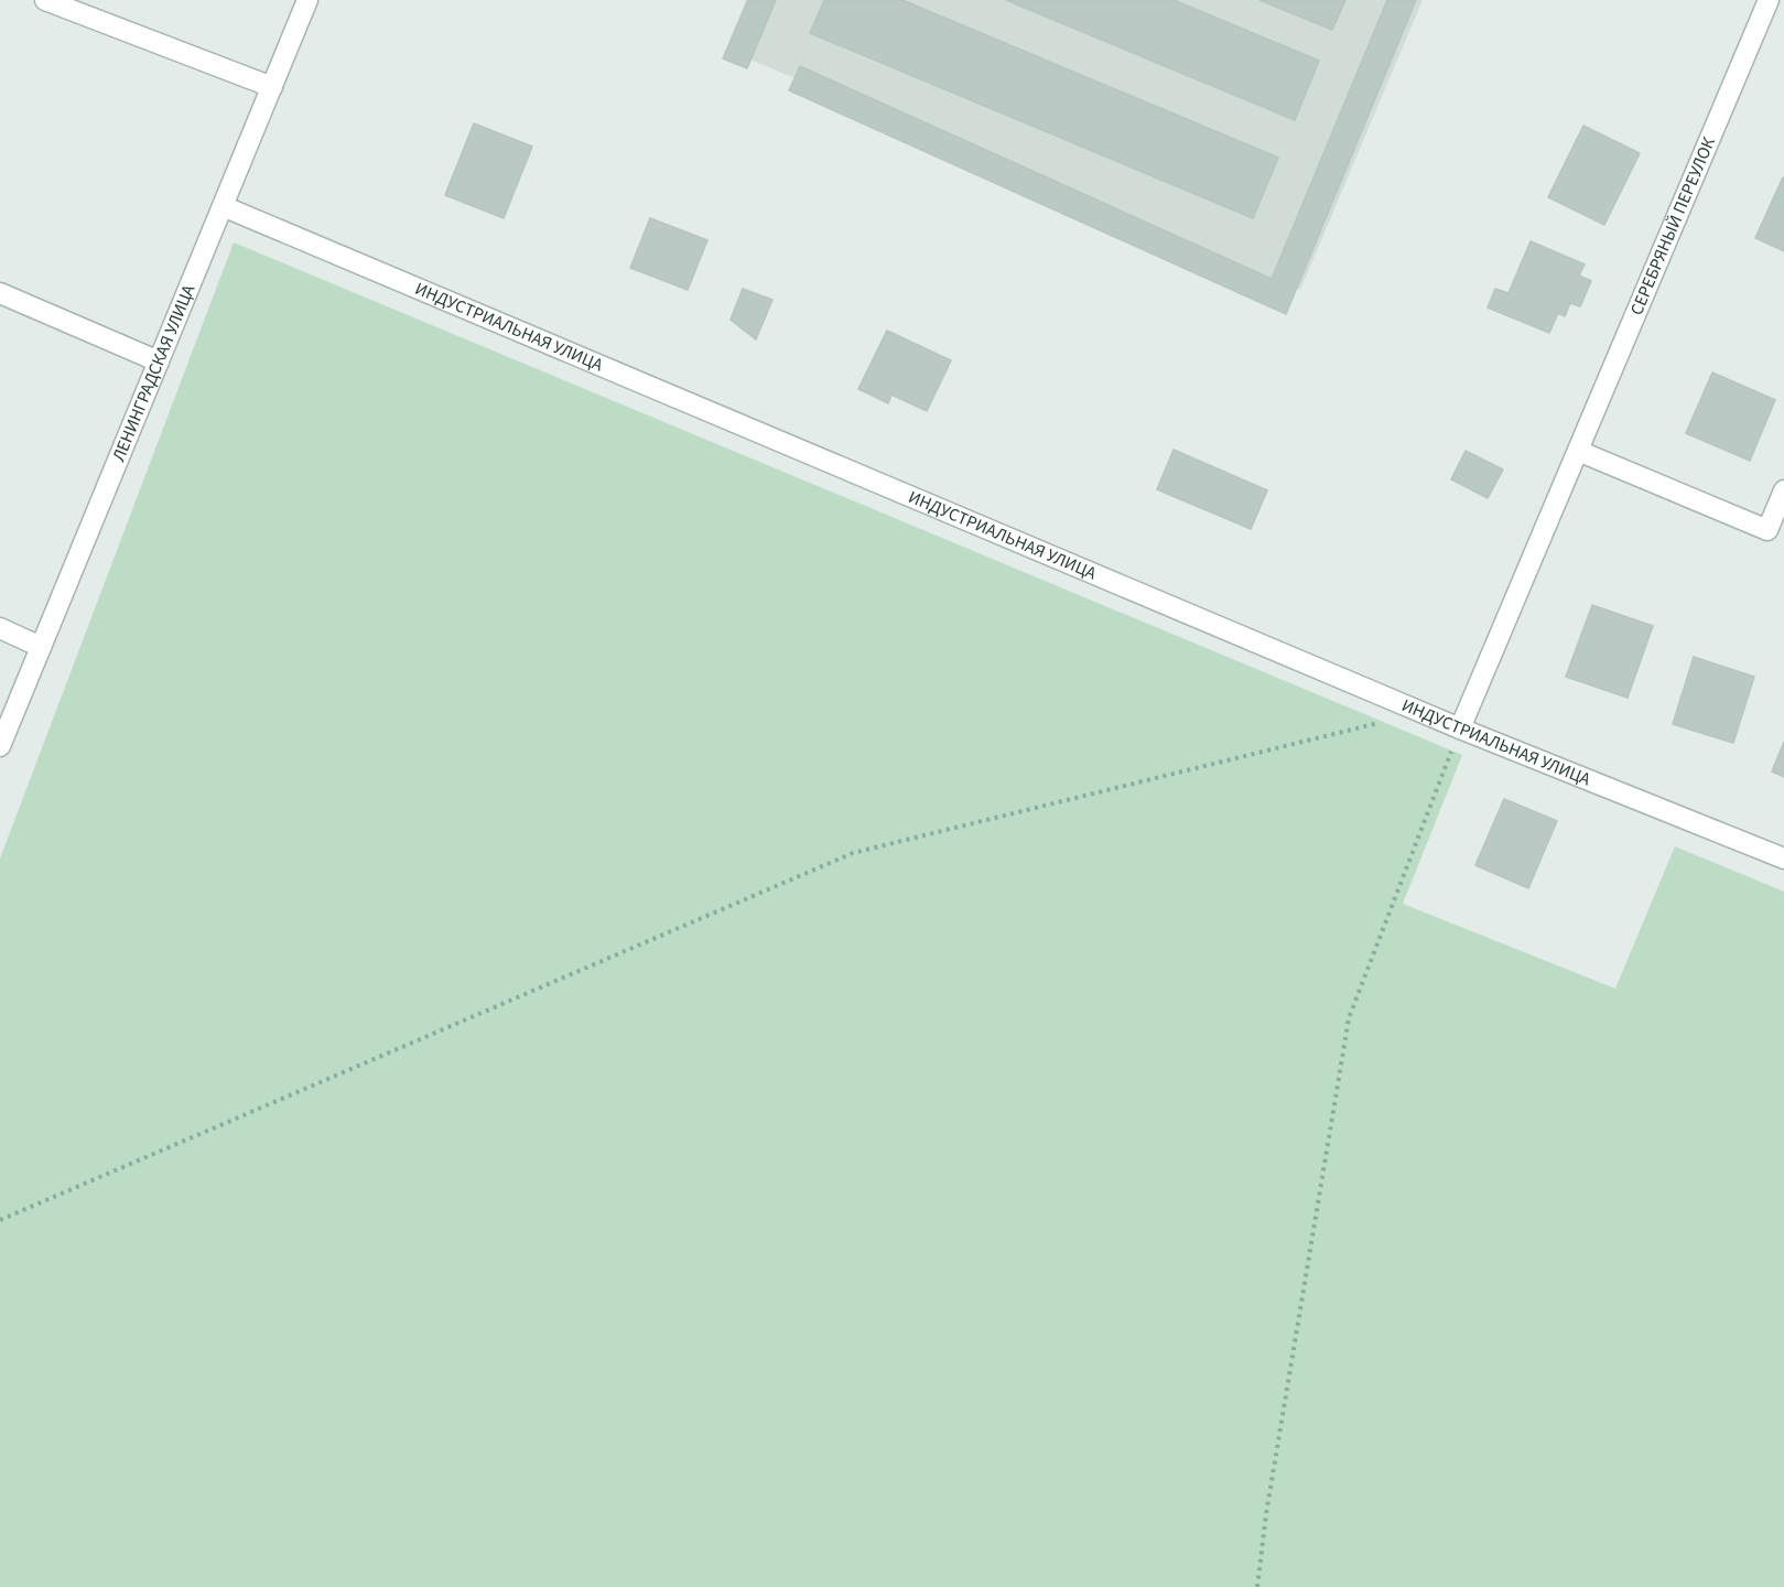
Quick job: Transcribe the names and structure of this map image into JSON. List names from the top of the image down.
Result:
{
  "streets": {
    "street": ["СЕРЕБРЯНЫЙ ПЕРЕУЛОК", "ИНДУСТРИАЛЬНАЯ УЛИЦА", "ЛЕНИНГРАДСКАЯ УЛИЦА"]
  },
  "crossings": [
    ["СЕРЕБРЯНЫЙ ПЕРЕУЛОК", "ИНДУСТРИАЛЬНАЯ УЛИЦА"],
    ["ИНДУСТРИАЛЬНАЯ УЛИЦА", "ЛЕНИНГРАДСКАЯ УЛИЦА"]
  ]
}
